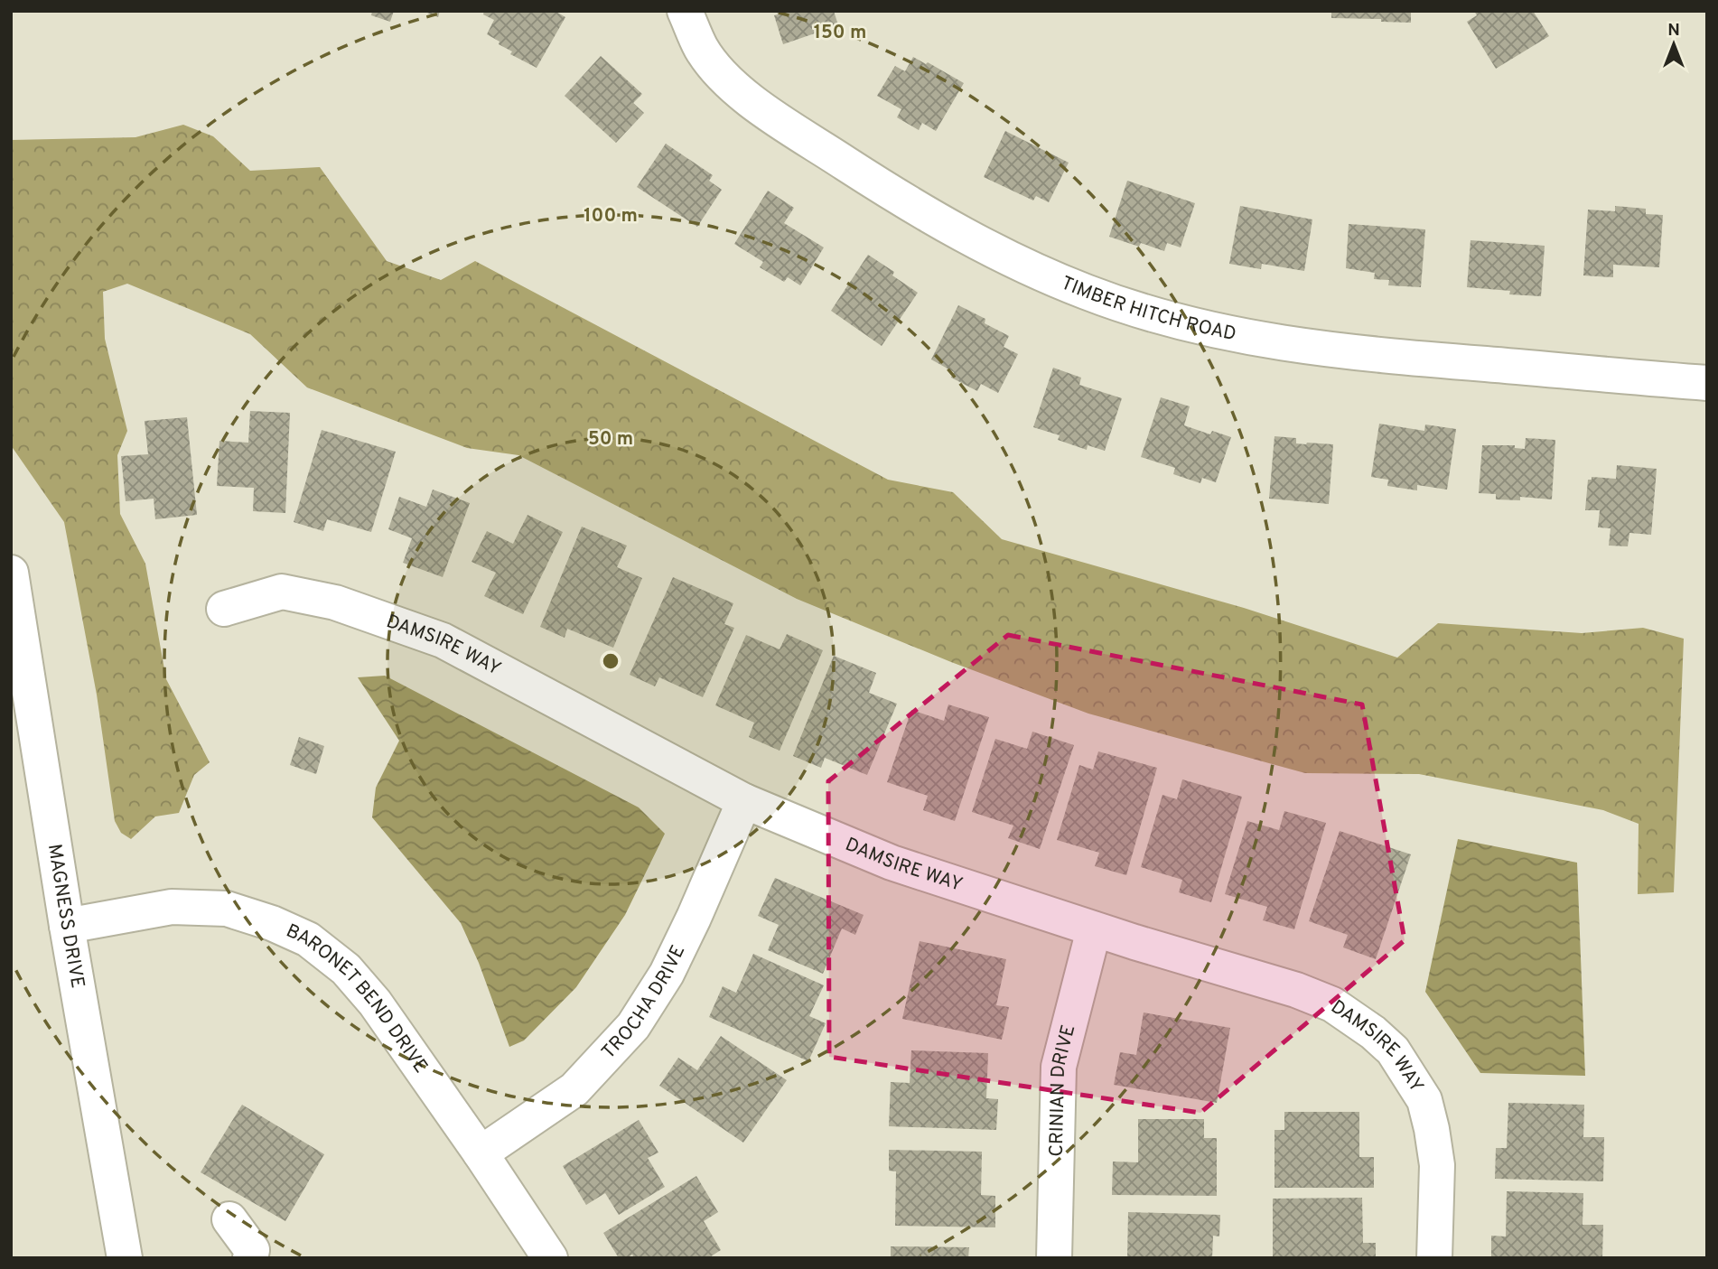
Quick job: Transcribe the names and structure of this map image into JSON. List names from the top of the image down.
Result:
{
  "streets": {
    "street": [
      "TIMBER HITCH ROAD",
      "DAMSIRE WAY",
      "MAGNESS DRIVE",
      "TROCHA DRIVE",
      "BARONET BEND DRIVE",
      "CRINIAN DRIVE"
    ]
  },
  "crossings": [
    ["DAMSIRE WAY", "TROCHA DRIVE"],
    ["DAMSIRE WAY", "CRINIAN DRIVE"],
    ["MAGNESS DRIVE", "BARONET BEND DRIVE"],
    ["TROCHA DRIVE", "BARONET BEND DRIVE"]
  ],
  "north": "top",
  "rings": ["150 m", "100 m", "50 m"]
}
